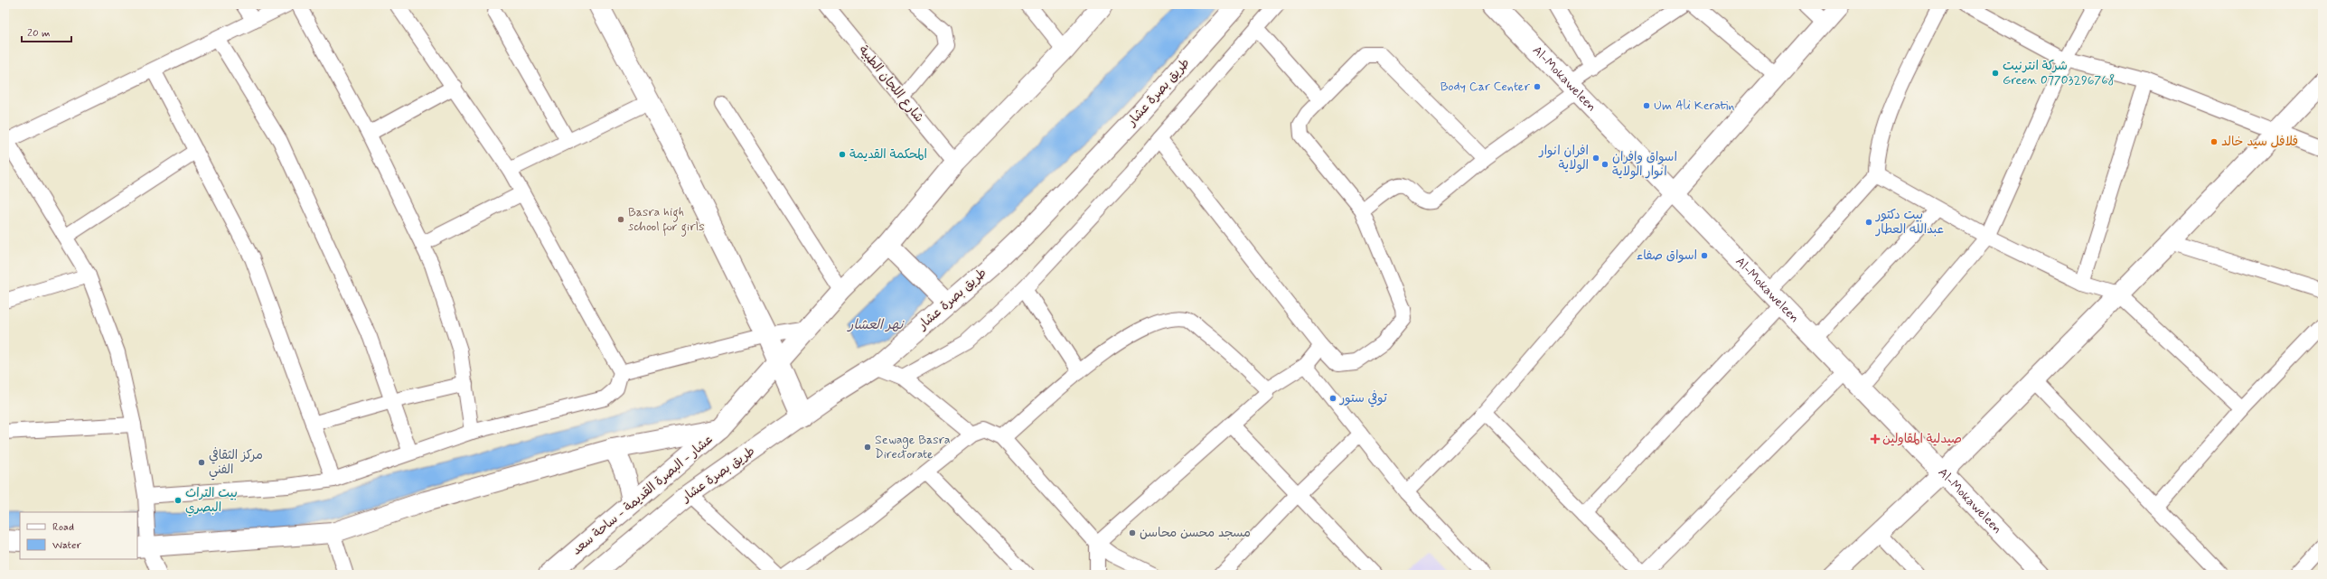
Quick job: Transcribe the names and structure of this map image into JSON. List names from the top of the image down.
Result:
{
  "streets": {
    "street": [
      "Al-Mokaweleen",
      "شارع اللجان الطبية",
      "طريق بصرة عشار",
      "عشار - البصرة القديمة - ساحة سعد"
    ]
  },
  "crossings": [
    ["شارع اللجان الطبية", "عشار - البصرة القديمة - ساحة سعد"]
  ],
  "water": ["نهر العشار"],
  "places": {
    "other": [
      "شركة انترنيت Green 07703296768",
      "Body Car Center",
      "Um Ali Keratin",
      "فلافل سيد خالد",
      "المحكمة القديمة",
      "افران انوار الولاية",
      "اسواق وافران انوار الولاية",
      "Basra high school for girls",
      "بيت دكتور عبدالله العطار",
      "اسواق صفاء",
      "توفي ستور",
      "Sewage Basra Directorate",
      "مركز الثقافي الفني",
      "بيت التراث البصري",
      "مسجد محسن محاسن"
    ],
    "health": ["صيدلية المقاولين"]
  },
  "legend": ["Road", "Water"],
  "scale_bar": "20 m"
}
